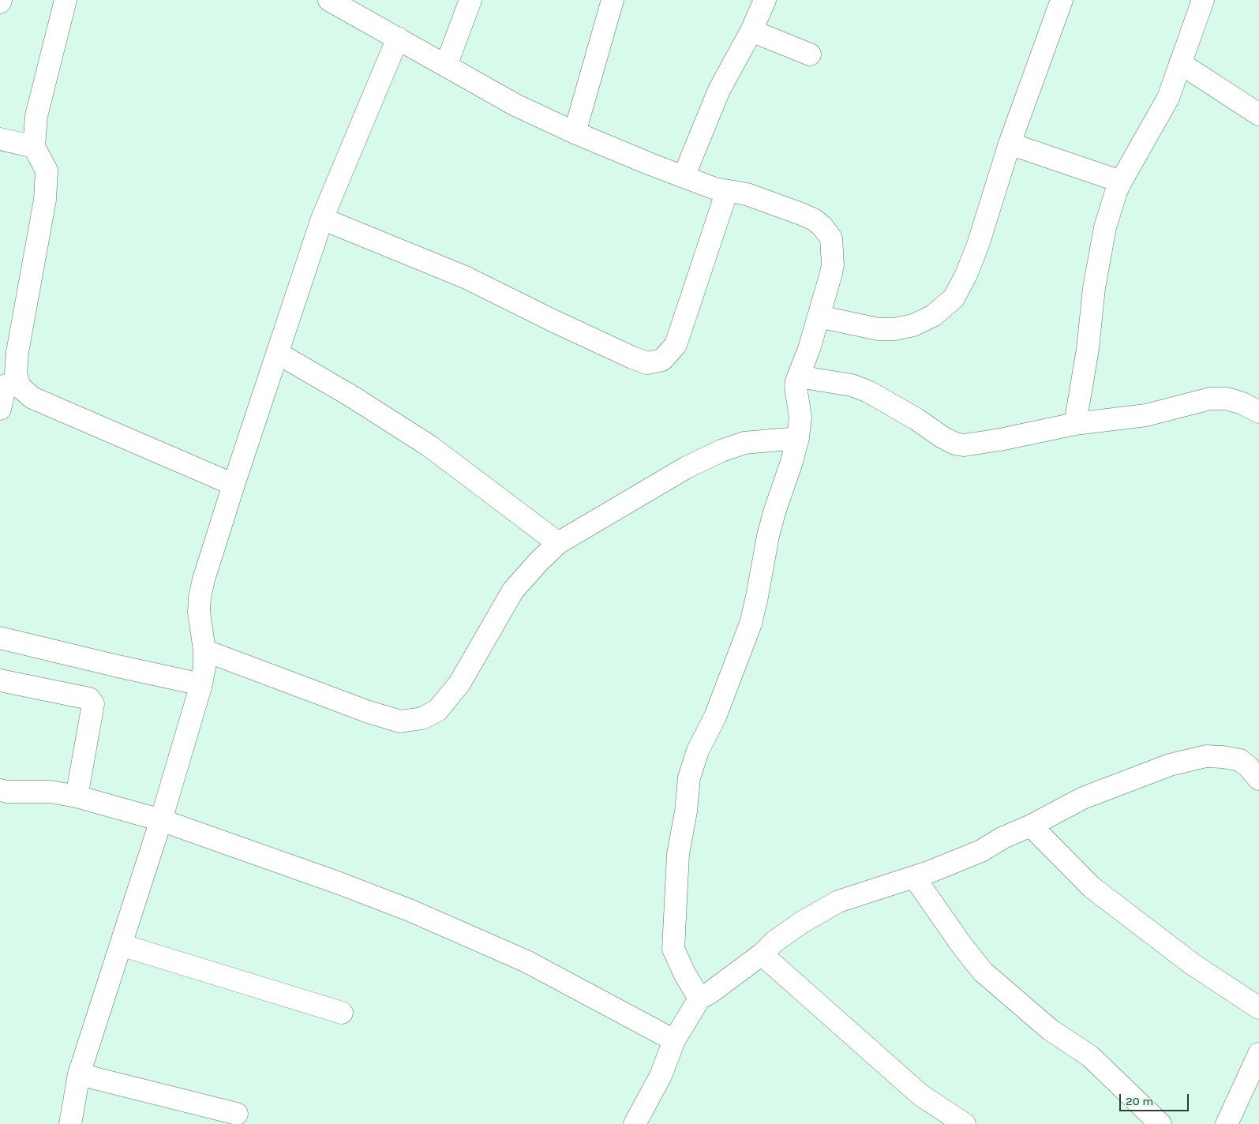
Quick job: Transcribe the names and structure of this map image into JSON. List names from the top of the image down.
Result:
{
  "scale_bar": "20 m"
}
